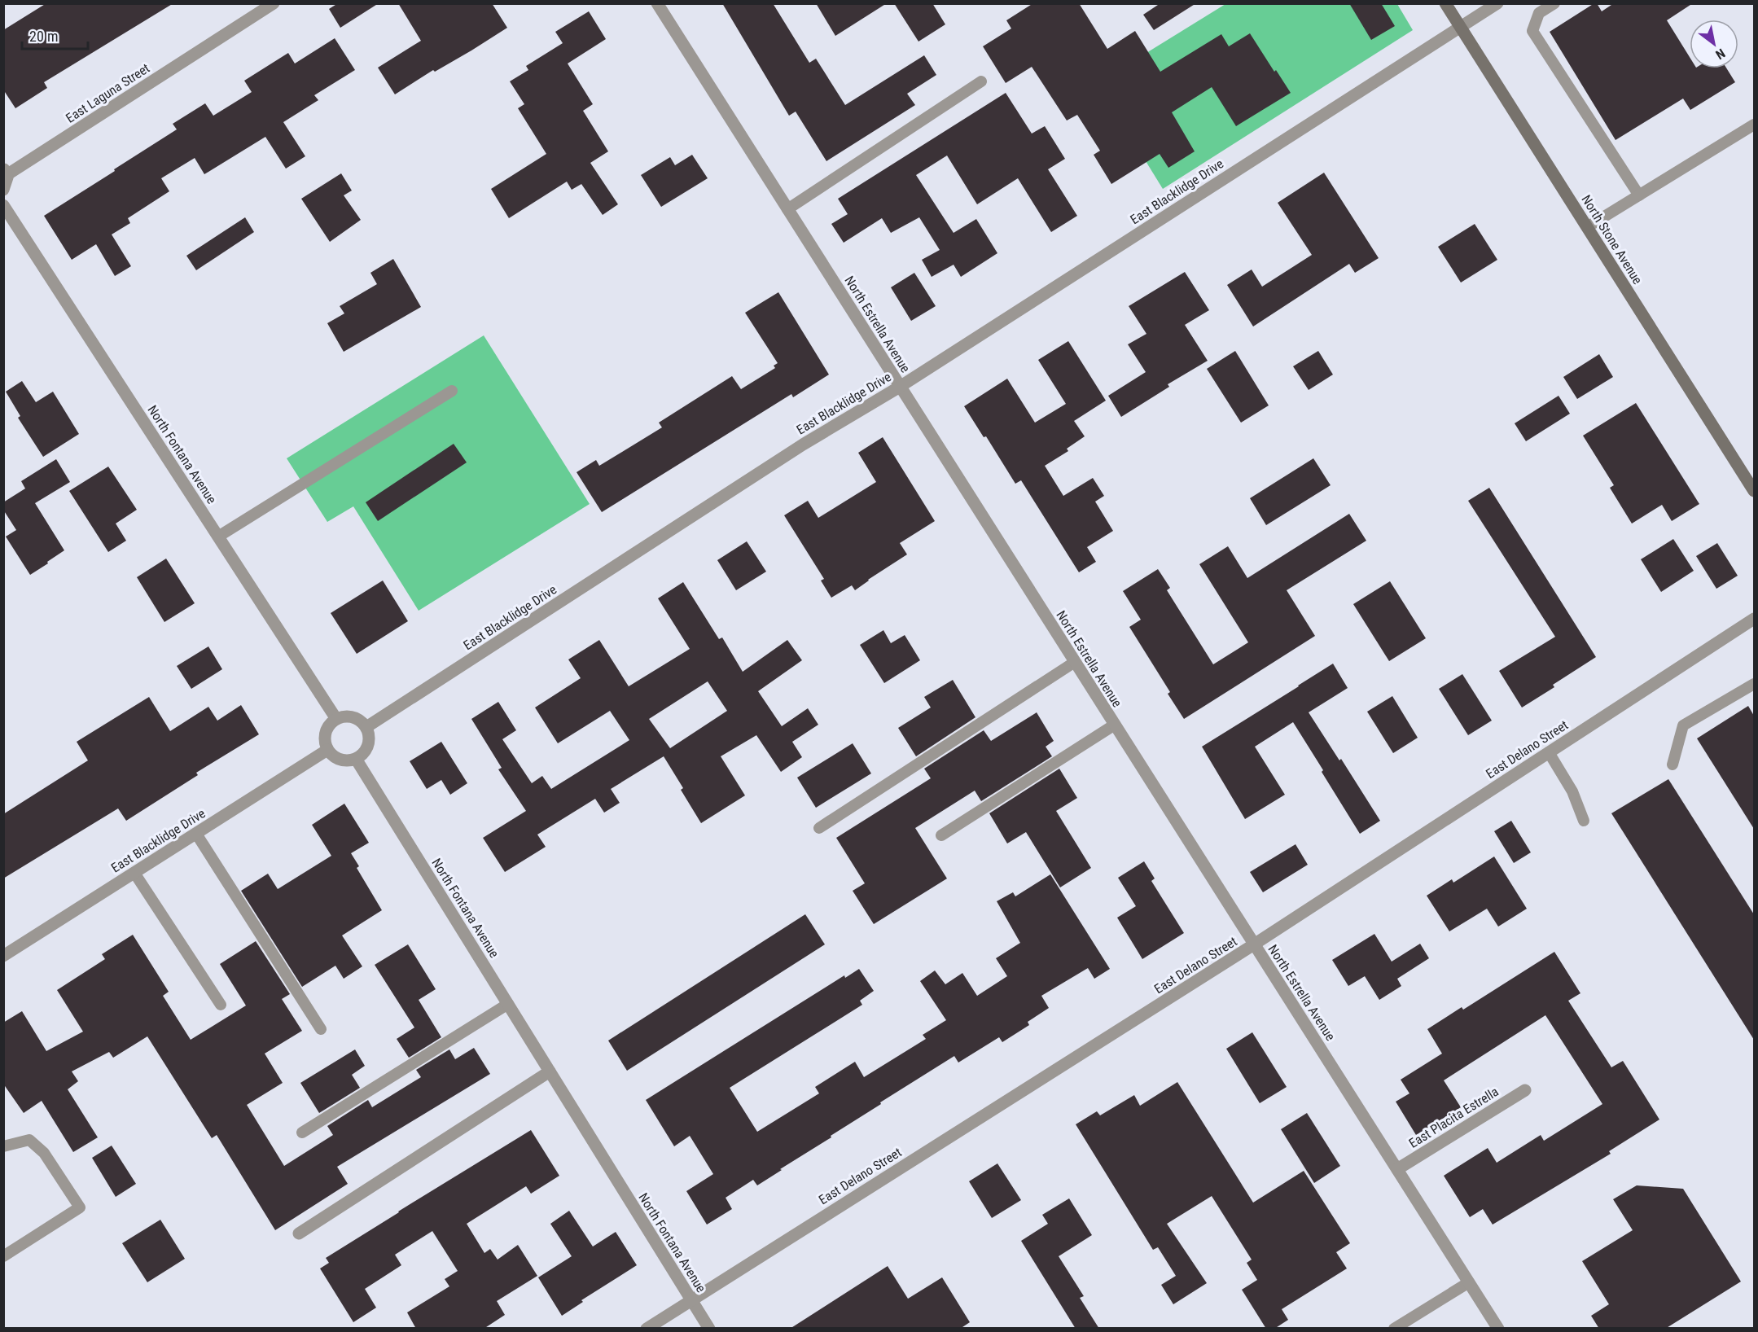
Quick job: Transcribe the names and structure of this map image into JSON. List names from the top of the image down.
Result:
{
  "streets": {
    "main road": ["North Stone Avenue"],
    "street": [
      "East Laguna Street",
      "East Blacklidge Drive",
      "North Estrella Avenue",
      "North Fontana Avenue",
      "East Delano Street",
      "East Placita Estrella"
    ]
  },
  "crossings": [
    ["East Blacklidge Drive", "North Stone Avenue"],
    ["East Blacklidge Drive", "North Estrella Avenue"],
    ["East Blacklidge Drive", "North Fontana Avenue"],
    ["North Estrella Avenue", "East Delano Street"],
    ["North Estrella Avenue", "East Placita Estrella"],
    ["North Fontana Avenue", "East Delano Street"]
  ],
  "scale_bar": "20 m",
  "north": "bottom right"
}
